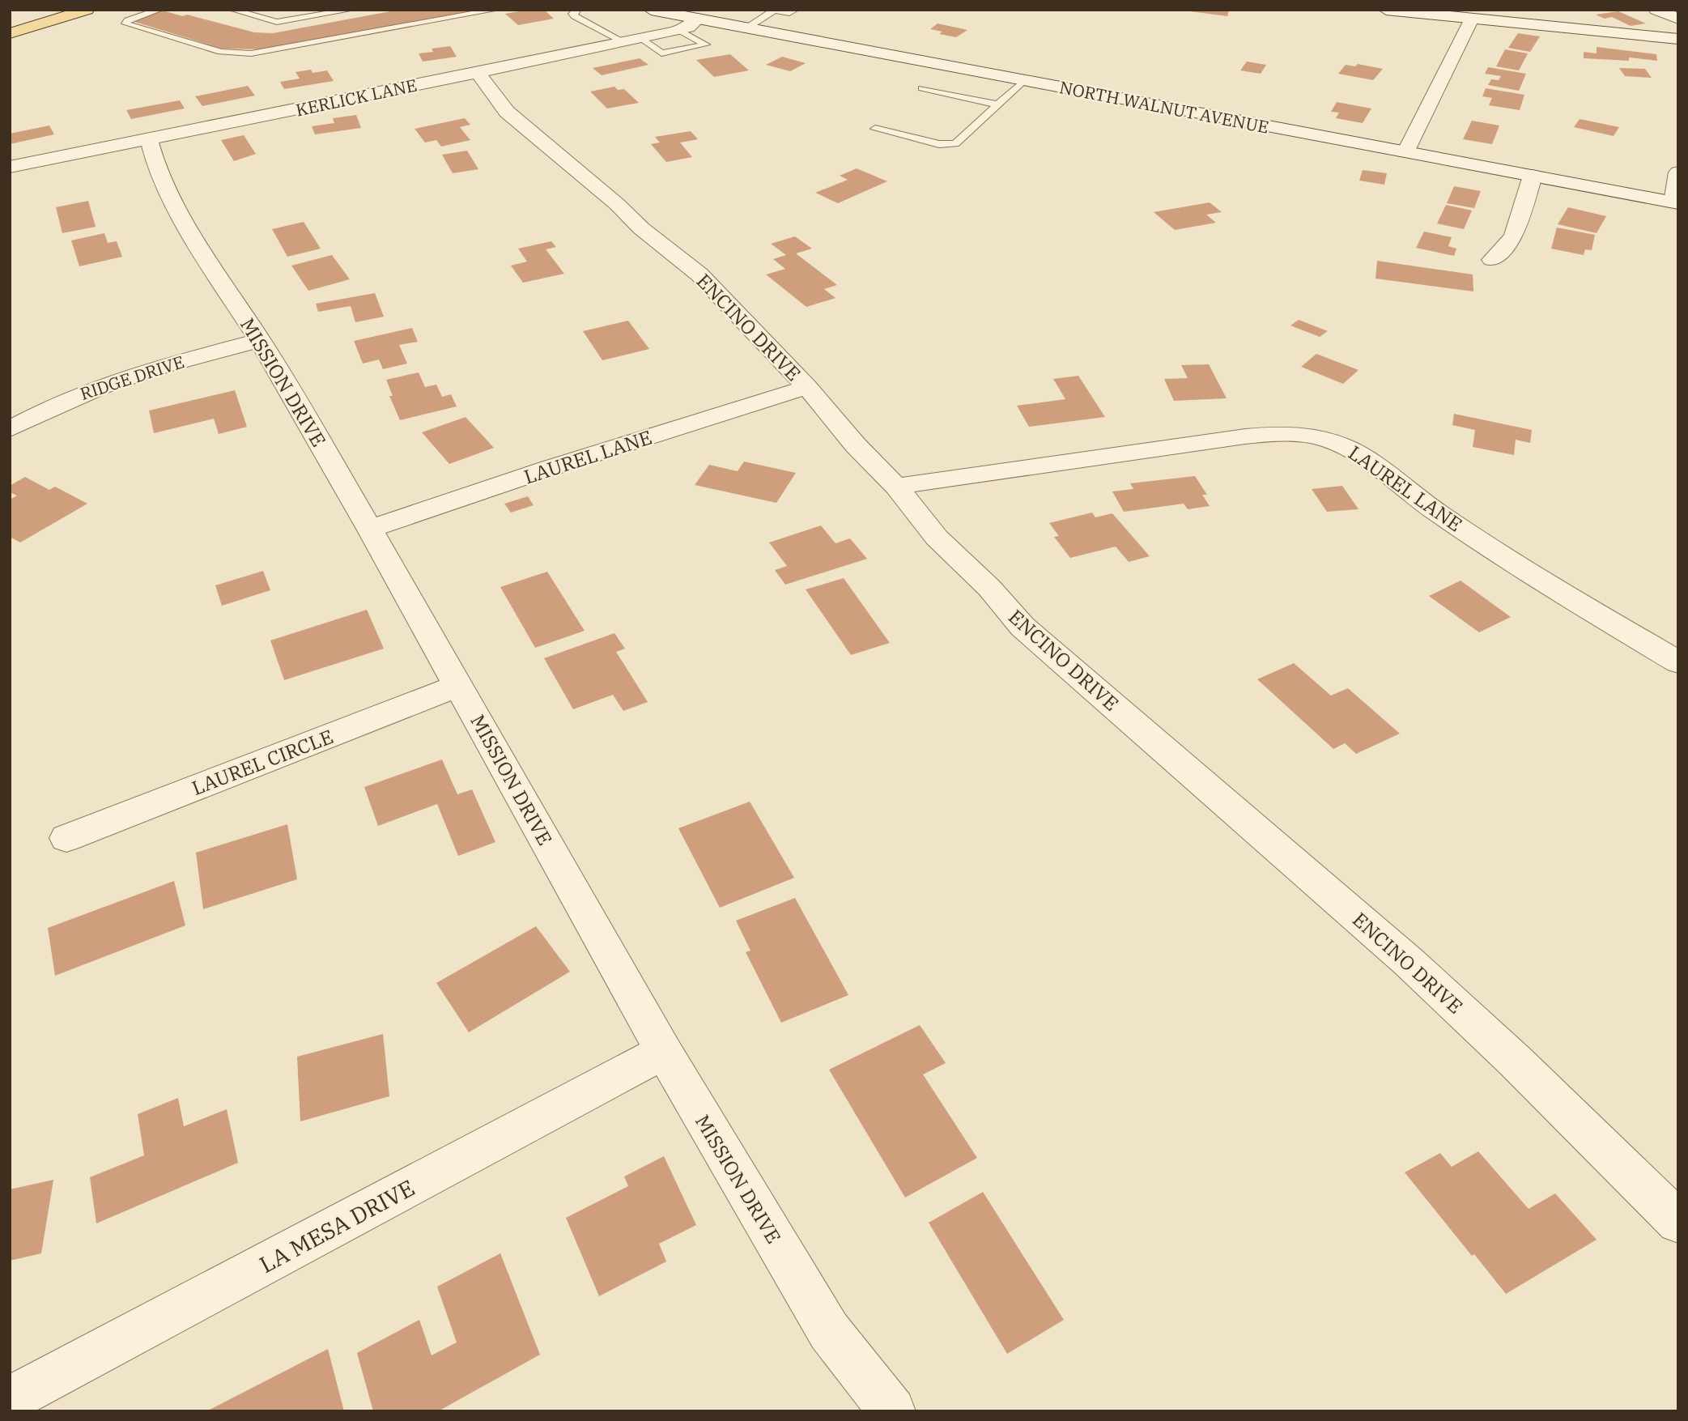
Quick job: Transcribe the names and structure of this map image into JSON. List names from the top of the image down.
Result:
{
  "streets": {
    "street": [
      "KERLICK LANE",
      "NORTH WALNUT AVENUE",
      "ENCINO DRIVE",
      "RIDGE DRIVE",
      "MISSION DRIVE",
      "LAUREL LANE",
      "LAUREL CIRCLE",
      "LA MESA DRIVE"
    ]
  },
  "crossings": [
    ["KERLICK LANE", "NORTH WALNUT AVENUE"],
    ["KERLICK LANE", "ENCINO DRIVE"],
    ["KERLICK LANE", "MISSION DRIVE"],
    ["ENCINO DRIVE", "LAUREL LANE"],
    ["RIDGE DRIVE", "MISSION DRIVE"],
    ["MISSION DRIVE", "LAUREL LANE"],
    ["MISSION DRIVE", "LAUREL CIRCLE"],
    ["MISSION DRIVE", "LA MESA DRIVE"]
  ]
}
